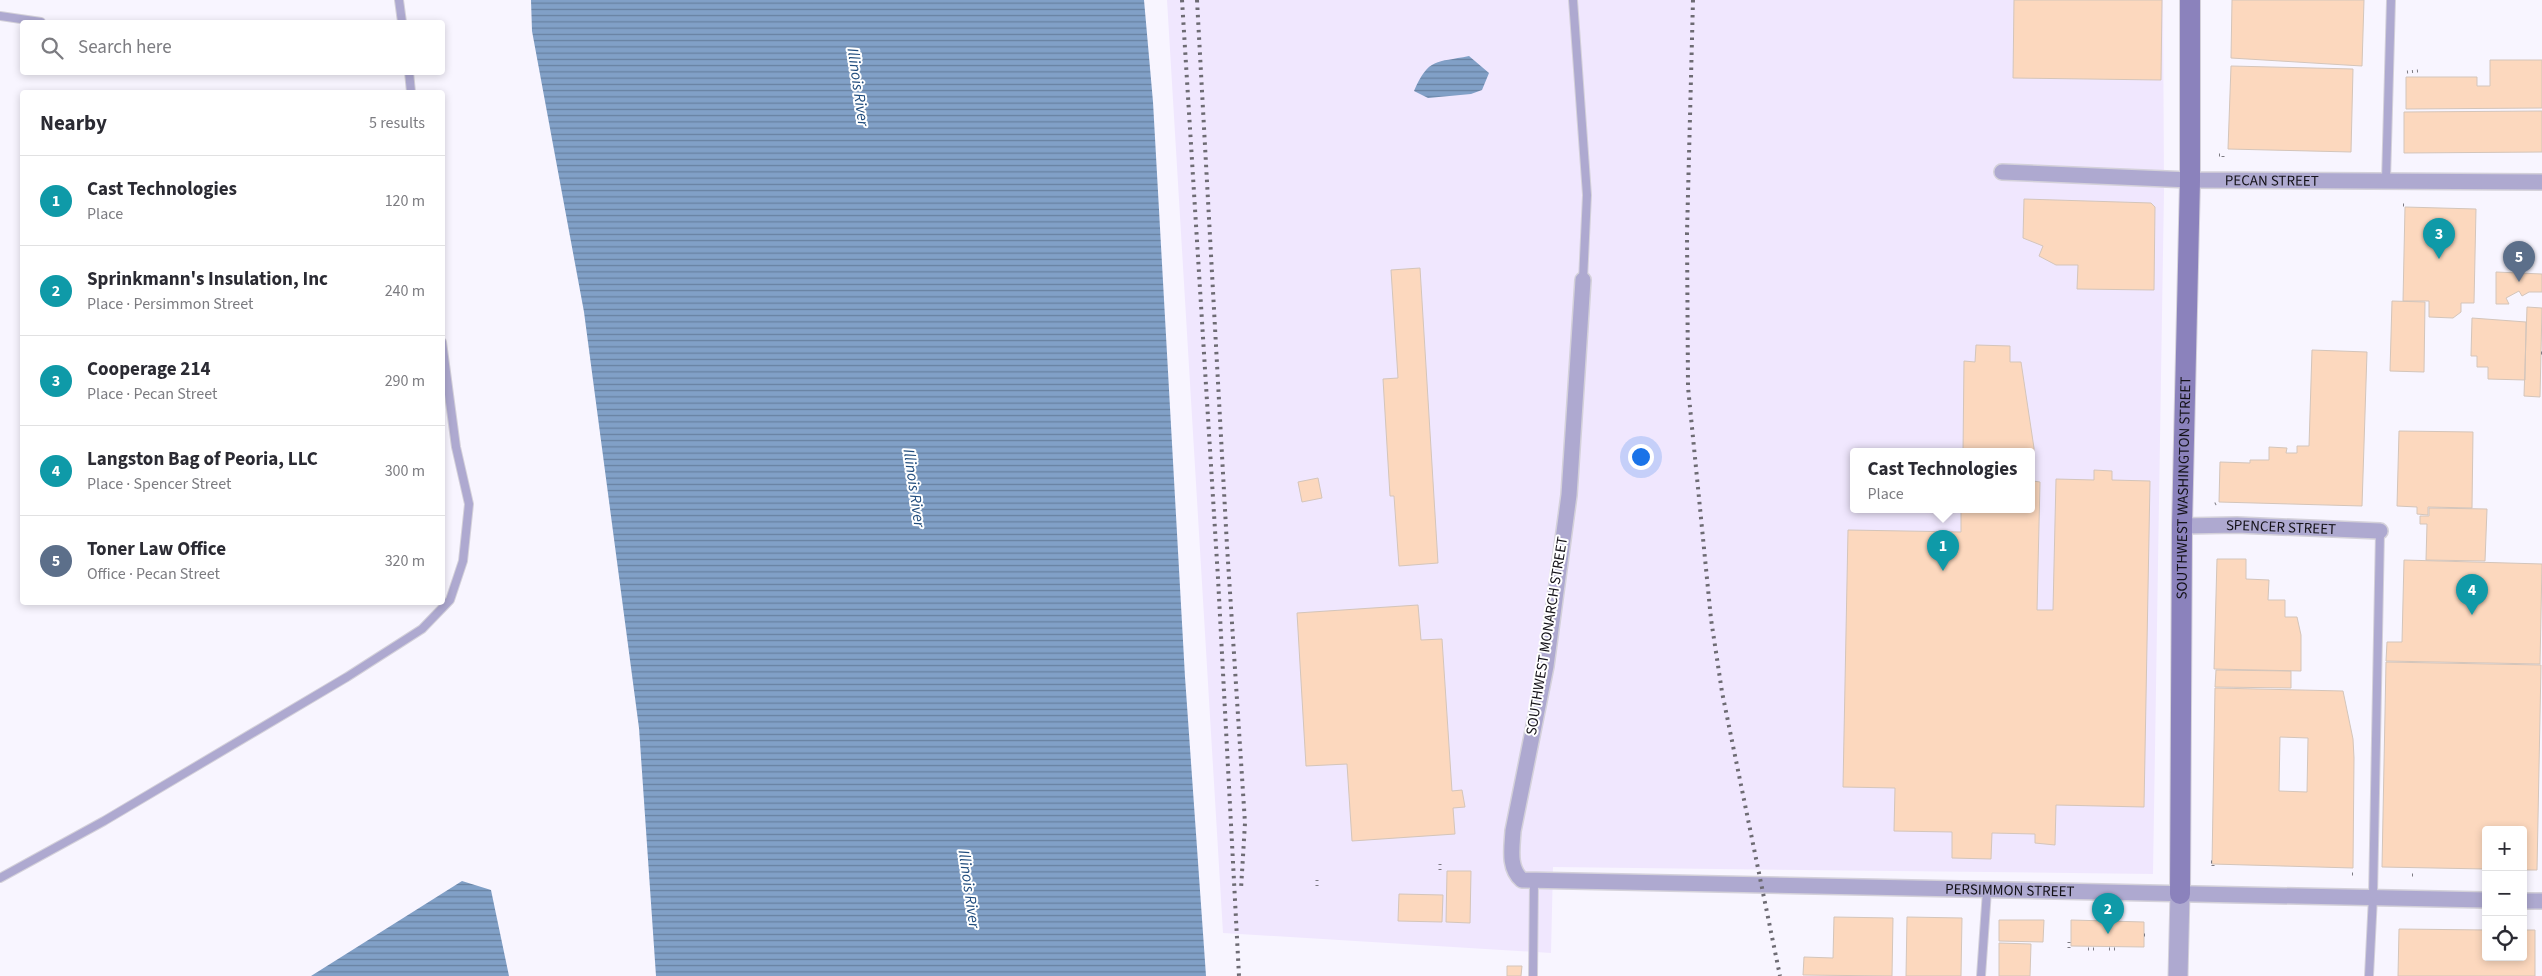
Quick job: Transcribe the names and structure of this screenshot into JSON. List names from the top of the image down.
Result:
{
  "streets": {
    "main road": ["SOUTHWEST WASHINGTON STREET"],
    "street": [
      "PECAN STREET",
      "SPENCER STREET",
      "SOUTHWEST MONARCH STREET",
      "PERSIMMON STREET"
    ]
  },
  "crossings": [
    ["PECAN STREET", "SOUTHWEST WASHINGTON STREET"],
    ["SOUTHWEST WASHINGTON STREET", "SPENCER STREET"],
    ["SOUTHWEST WASHINGTON STREET", "PERSIMMON STREET"],
    ["SOUTHWEST MONARCH STREET", "PERSIMMON STREET"]
  ],
  "water": ["Illinois River"],
  "page": {
    "search": "Search here",
    "heading": ["Nearby", "5 results"],
    "list": [
      {
        "mark": "1",
        "name": "Cast Technologies",
        "note": "Place",
        "value": "120 m"
      },
      {
        "mark": "2",
        "name": "Sprinkmann's Insulation, Inc",
        "note": "Place · Persimmon Street",
        "value": "240 m"
      },
      {
        "mark": "3",
        "name": "Cooperage 214",
        "note": "Place · Pecan Street",
        "value": "290 m"
      },
      {
        "mark": "4",
        "name": "Langston Bag of Peoria, LLC",
        "note": "Place · Spencer Street",
        "value": "300 m"
      },
      {
        "mark": "5",
        "name": "Toner Law Office",
        "note": "Office · Pecan Street",
        "value": "320 m"
      }
    ],
    "pins": [
      "3",
      "5",
      "1",
      "4",
      "2"
    ],
    "popup": ["Cast Technologies", "Place"],
    "map_buttons": ["+", "−"]
  }
}
